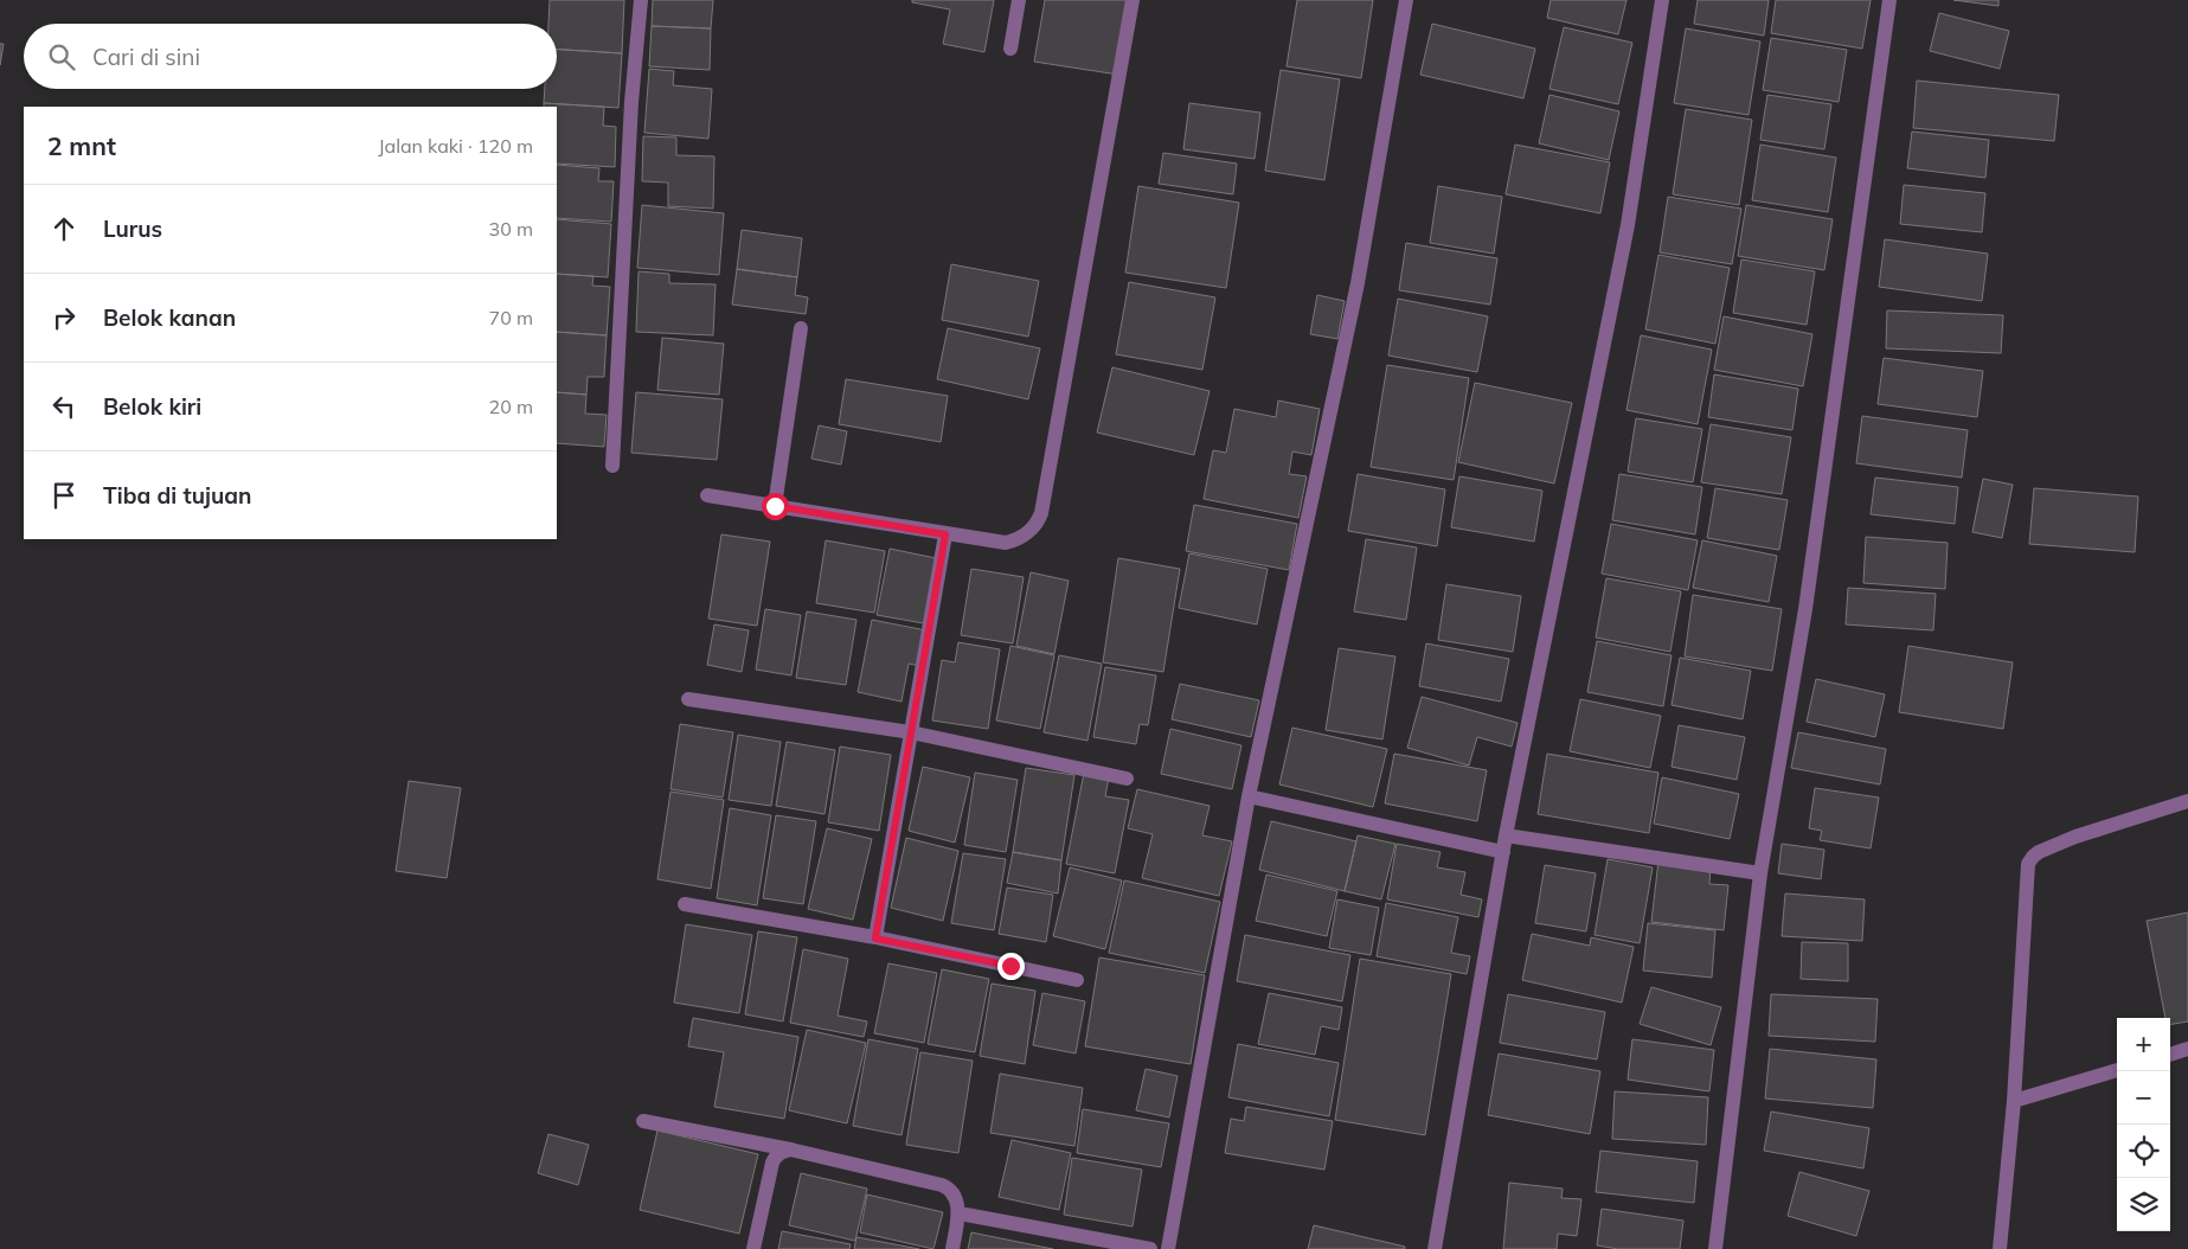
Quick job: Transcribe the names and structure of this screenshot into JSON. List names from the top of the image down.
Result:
{
  "page": {
    "search": "Cari di sini",
    "heading": ["2 mnt", "Jalan kaki · 120 m"],
    "list": [
      ["Lurus", "30 m"],
      ["Belok kanan", "70 m"],
      ["Belok kiri", "20 m"],
      "Tiba di tujuan"
    ],
    "map_buttons": ["+", "−"]
  }
}
